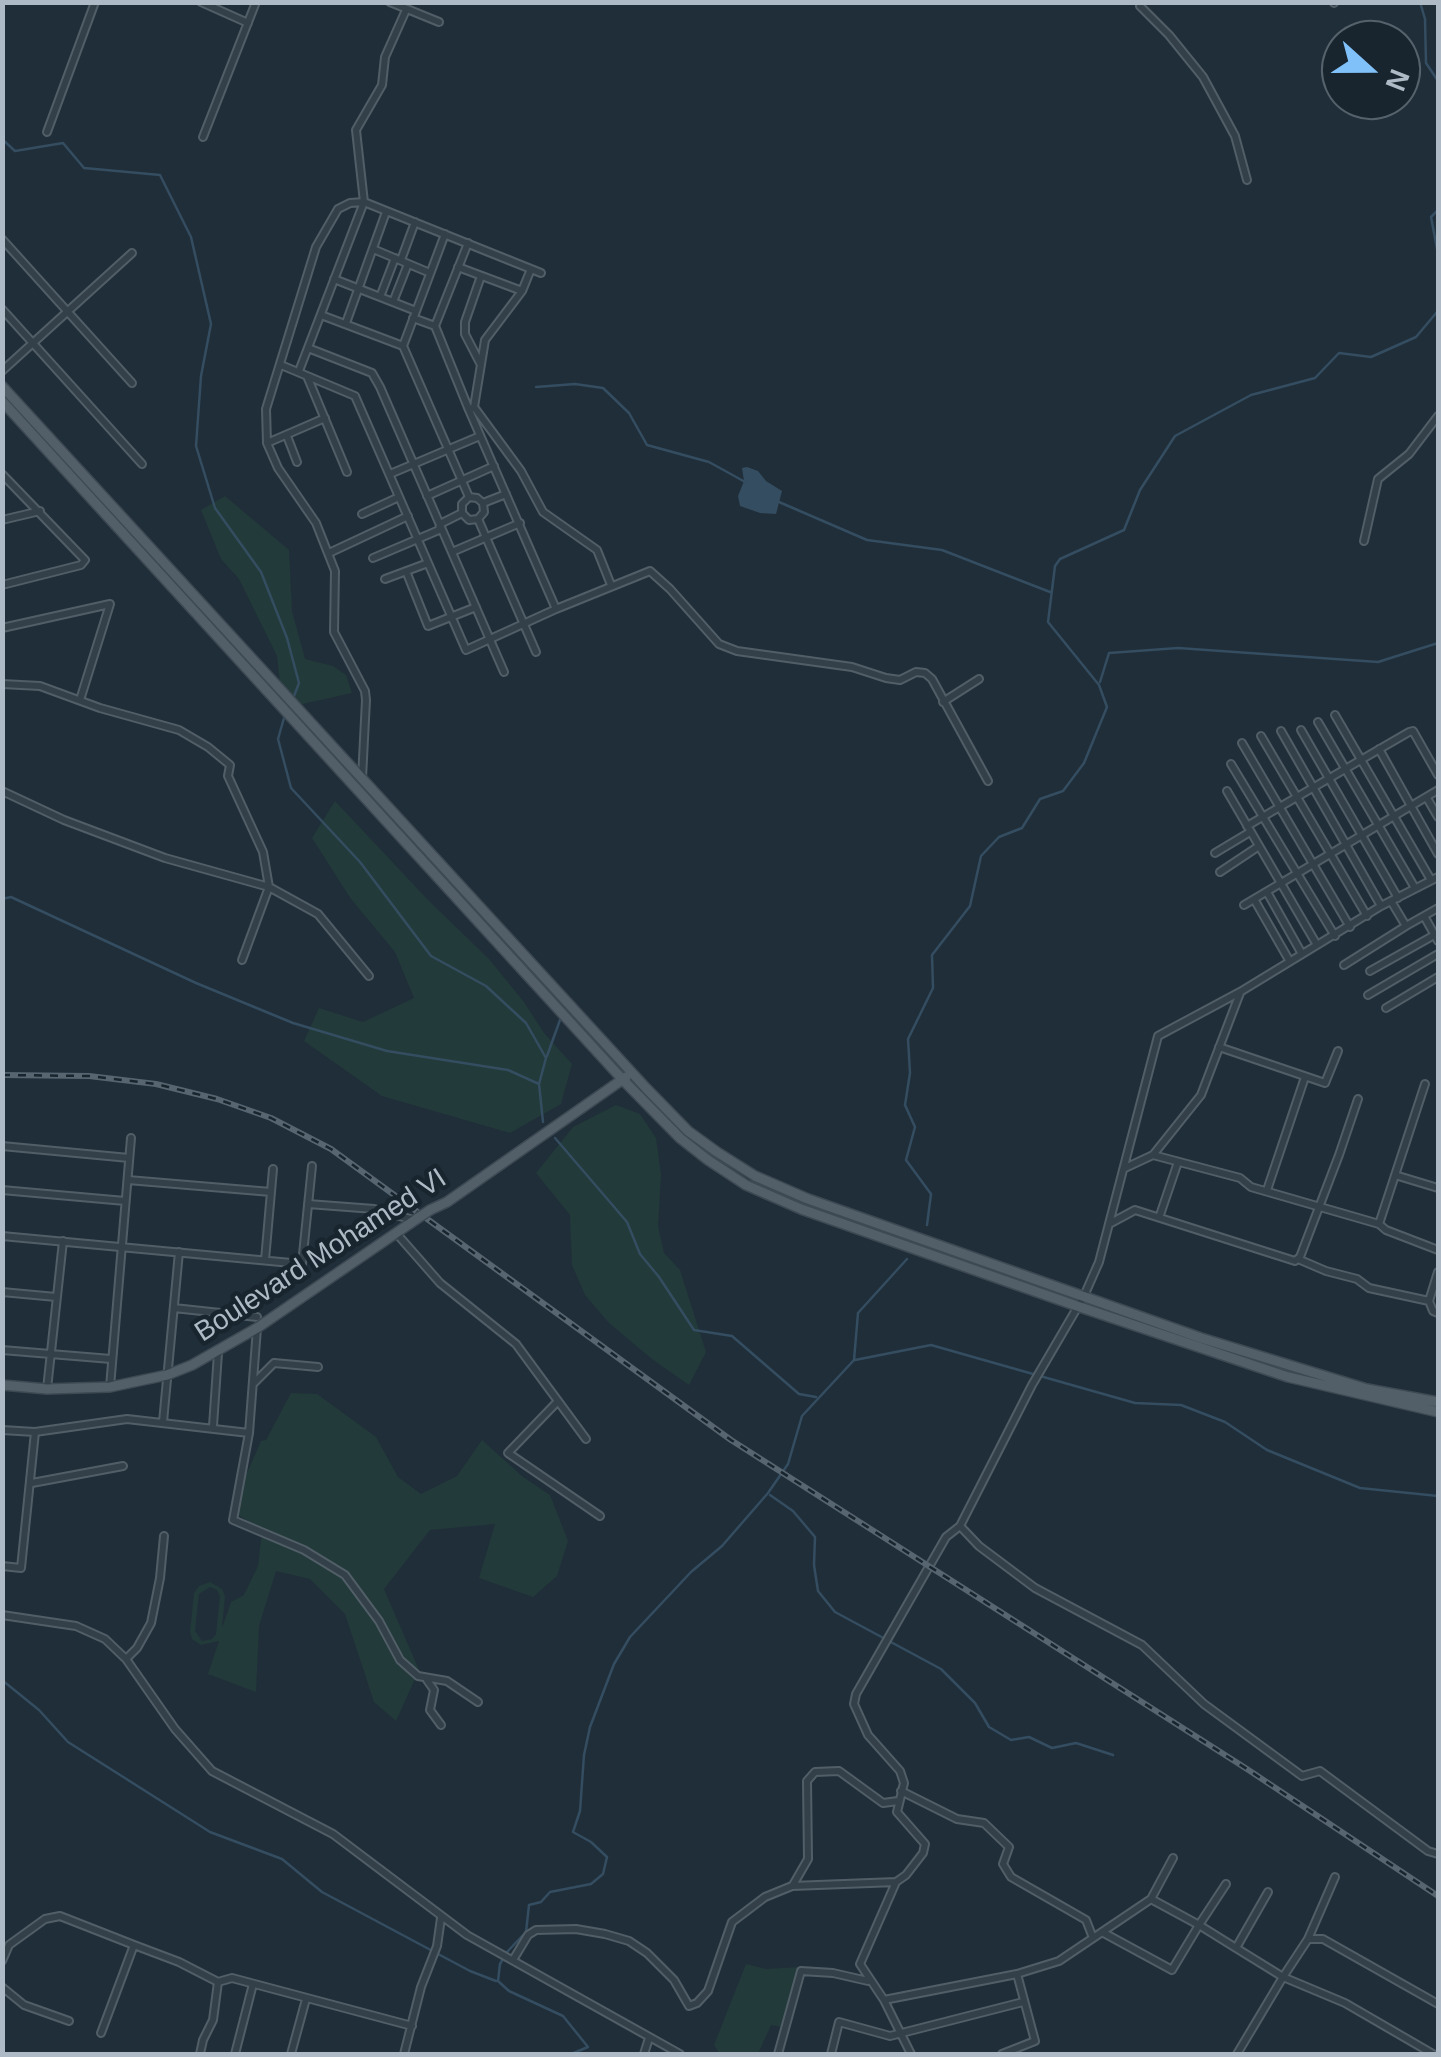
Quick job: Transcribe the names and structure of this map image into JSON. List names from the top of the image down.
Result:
{
  "streets": {
    "main road": ["Boulevard Mohamed VI"]
  },
  "north": "right"
}
